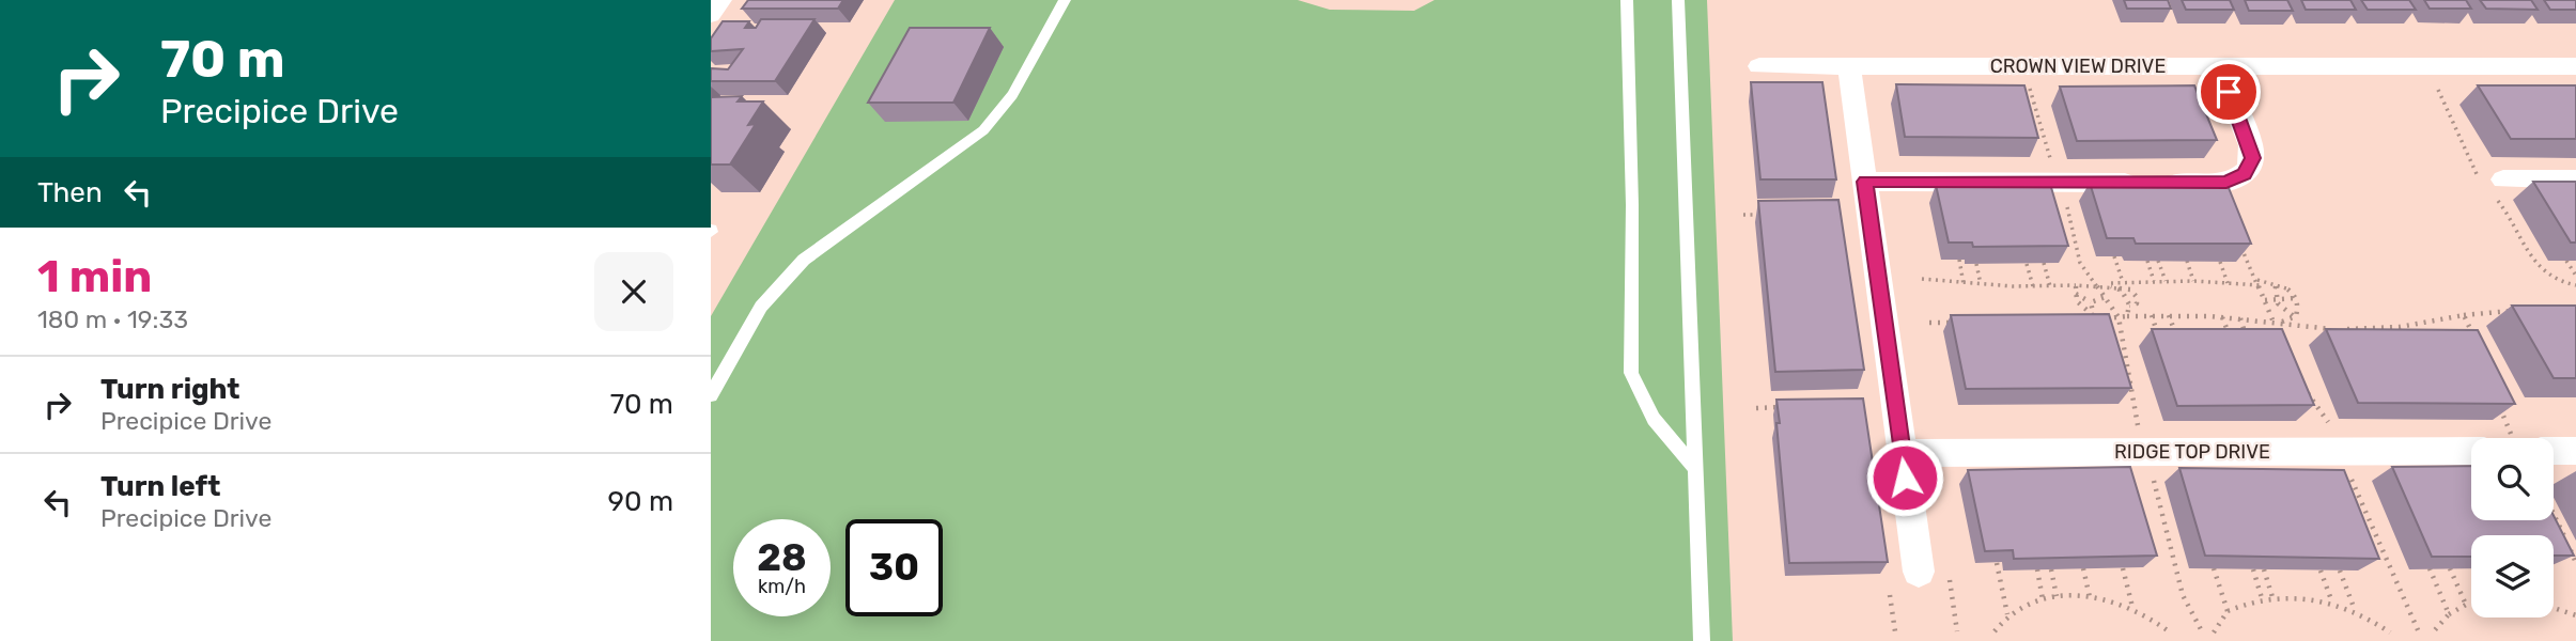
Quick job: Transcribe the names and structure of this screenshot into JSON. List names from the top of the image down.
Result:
{
  "streets": {
    "street": ["CROWN VIEW DRIVE", "RIDGE TOP DRIVE"]
  },
  "page": {
    "turn": ["70 m", "Precipice Drive"],
    "then": "Then",
    "heading": ["1 min", "180 m · 19:33"],
    "list": [
      {
        "name": "Turn right",
        "note": "Precipice Drive",
        "value": "70 m"
      },
      {
        "name": "Turn left",
        "note": "Precipice Drive",
        "value": "90 m"
      }
    ],
    "speed": "28 km/h",
    "limit": "30"
  }
}
